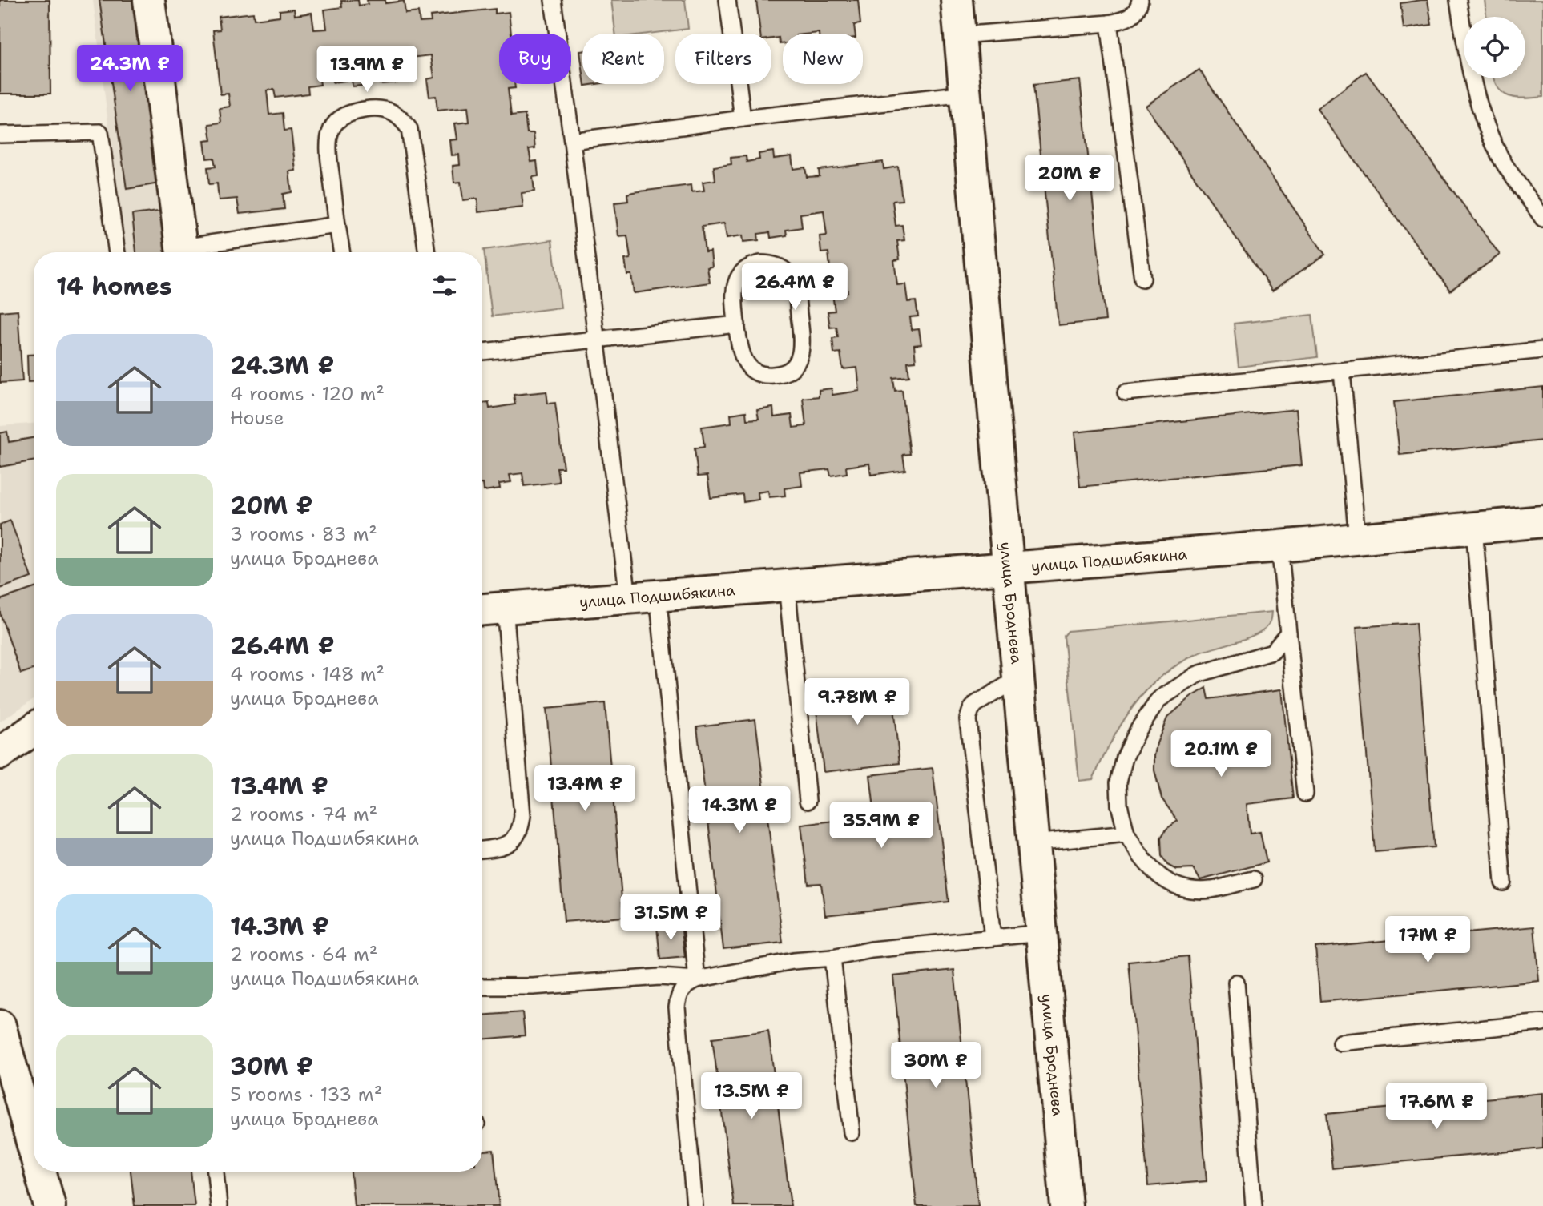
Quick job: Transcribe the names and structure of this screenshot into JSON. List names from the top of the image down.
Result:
{
  "streets": {
    "main road": ["улица Подшибякина", "улица Броднева"]
  },
  "crossings": [
    ["улица Подшибякина", "улица Броднева"]
  ],
  "page": {
    "chip": [
      "Buy",
      "Rent",
      "Filters",
      "New"
    ],
    "price": [
      "24.3M ₽",
      "13.9M ₽",
      "20M ₽",
      "26.4M ₽",
      "9.78M ₽",
      "20.1M ₽",
      "13.4M ₽",
      "14.3M ₽",
      "35.9M ₽",
      "31.5M ₽",
      "17M ₽",
      "30M ₽",
      "13.5M ₽",
      "17.6M ₽"
    ],
    "heading": "14 homes",
    "list": [
      {
        "name": "24.3M ₽",
        "note": "4 rooms · 120 m² · House"
      },
      {
        "name": "20M ₽",
        "note": "3 rooms · 83 m² · улица Броднева"
      },
      {
        "name": "26.4M ₽",
        "note": "4 rooms · 148 m² · улица Броднева"
      },
      {
        "name": "13.4M ₽",
        "note": "2 rooms · 74 m² · улица Подшибякина"
      },
      {
        "name": "14.3M ₽",
        "note": "2 rooms · 64 m² · улица Подшибякина"
      },
      {
        "name": "30M ₽",
        "note": "5 rooms · 133 m² · улица Броднева"
      }
    ]
  }
}
